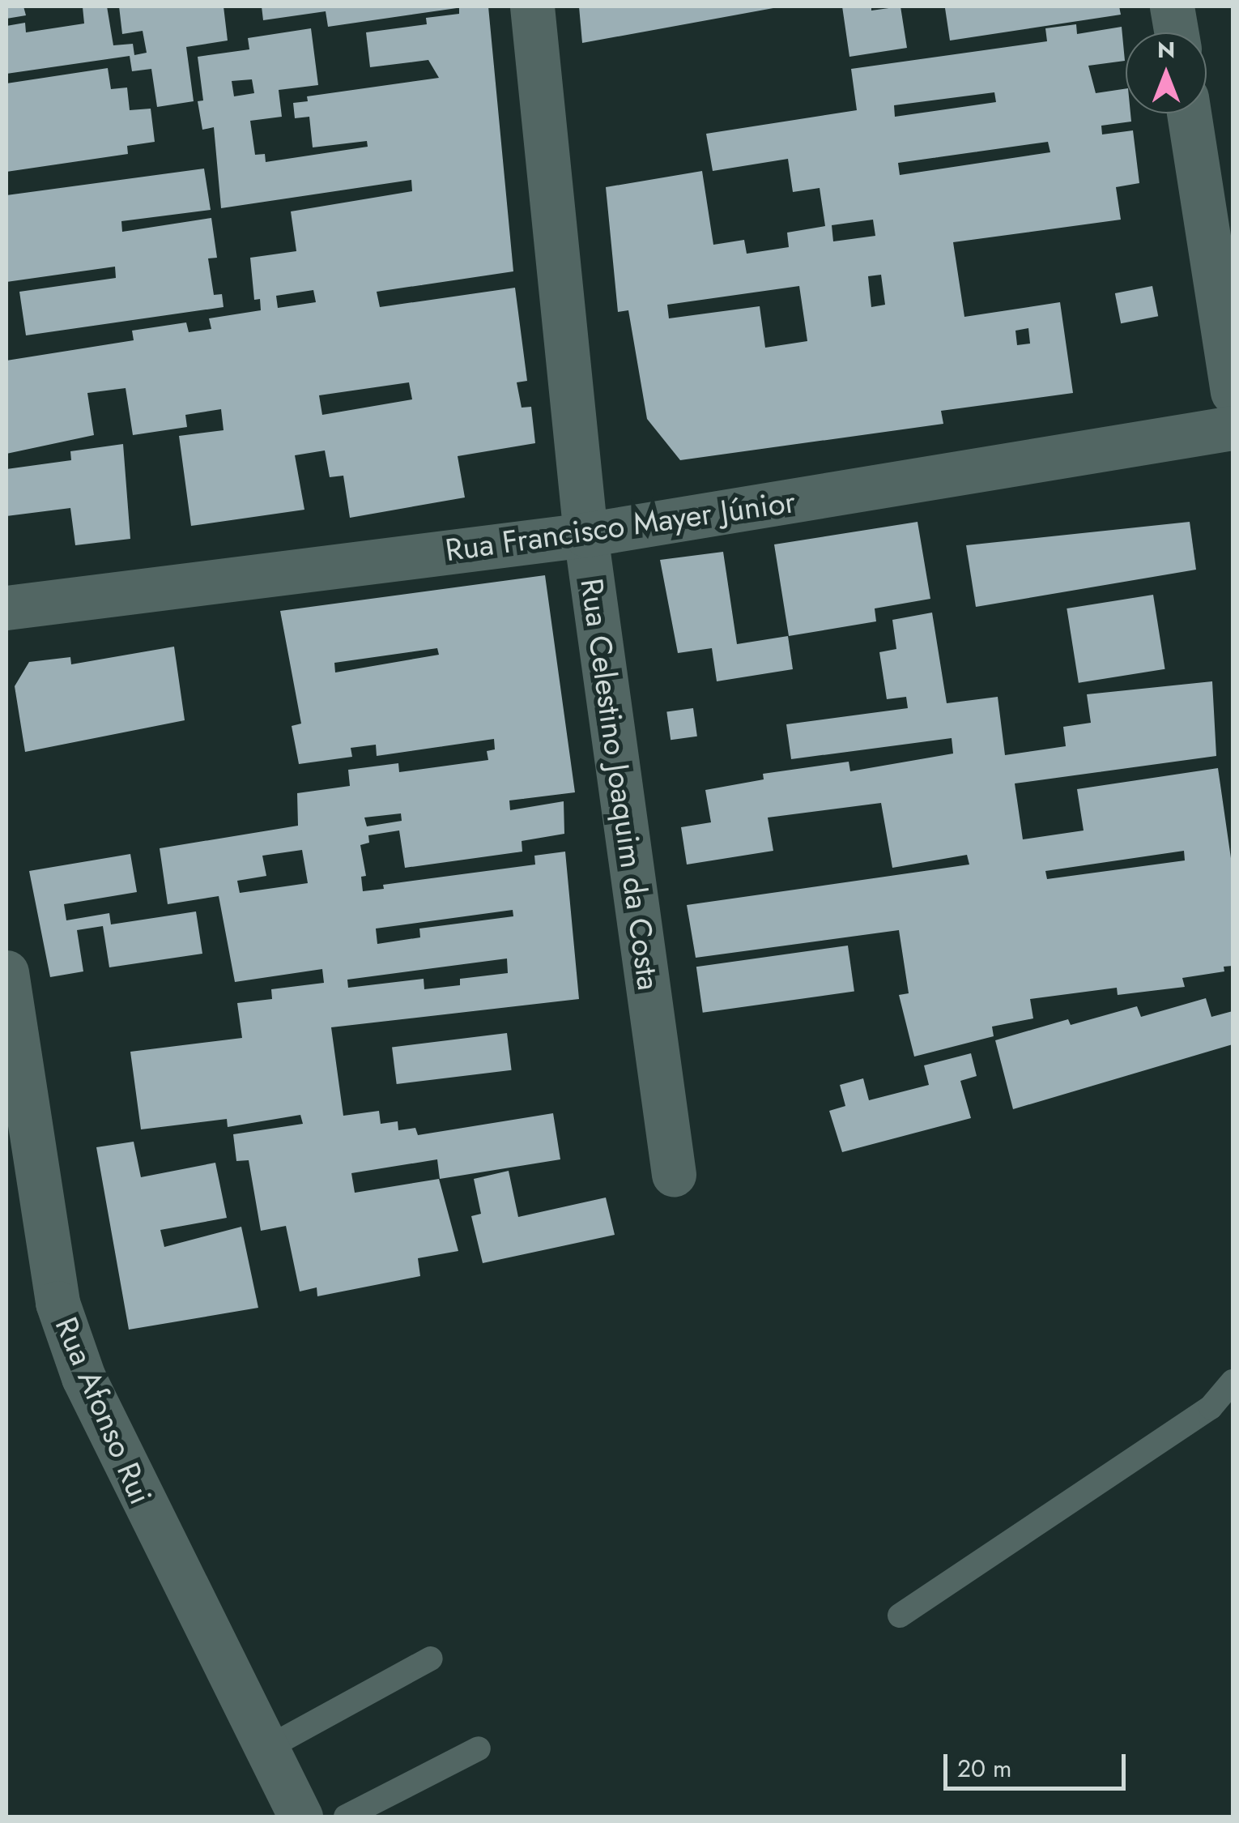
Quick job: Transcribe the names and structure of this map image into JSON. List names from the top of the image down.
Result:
{
  "streets": {
    "street": ["Rua Francisco Mayer Júnior", "Rua Celestino Joaquim da Costa", "Rua Afonso Rui"]
  },
  "crossings": [
    ["Rua Francisco Mayer Júnior", "Rua Celestino Joaquim da Costa"]
  ],
  "scale_bar": "20 m",
  "north": "top"
}
